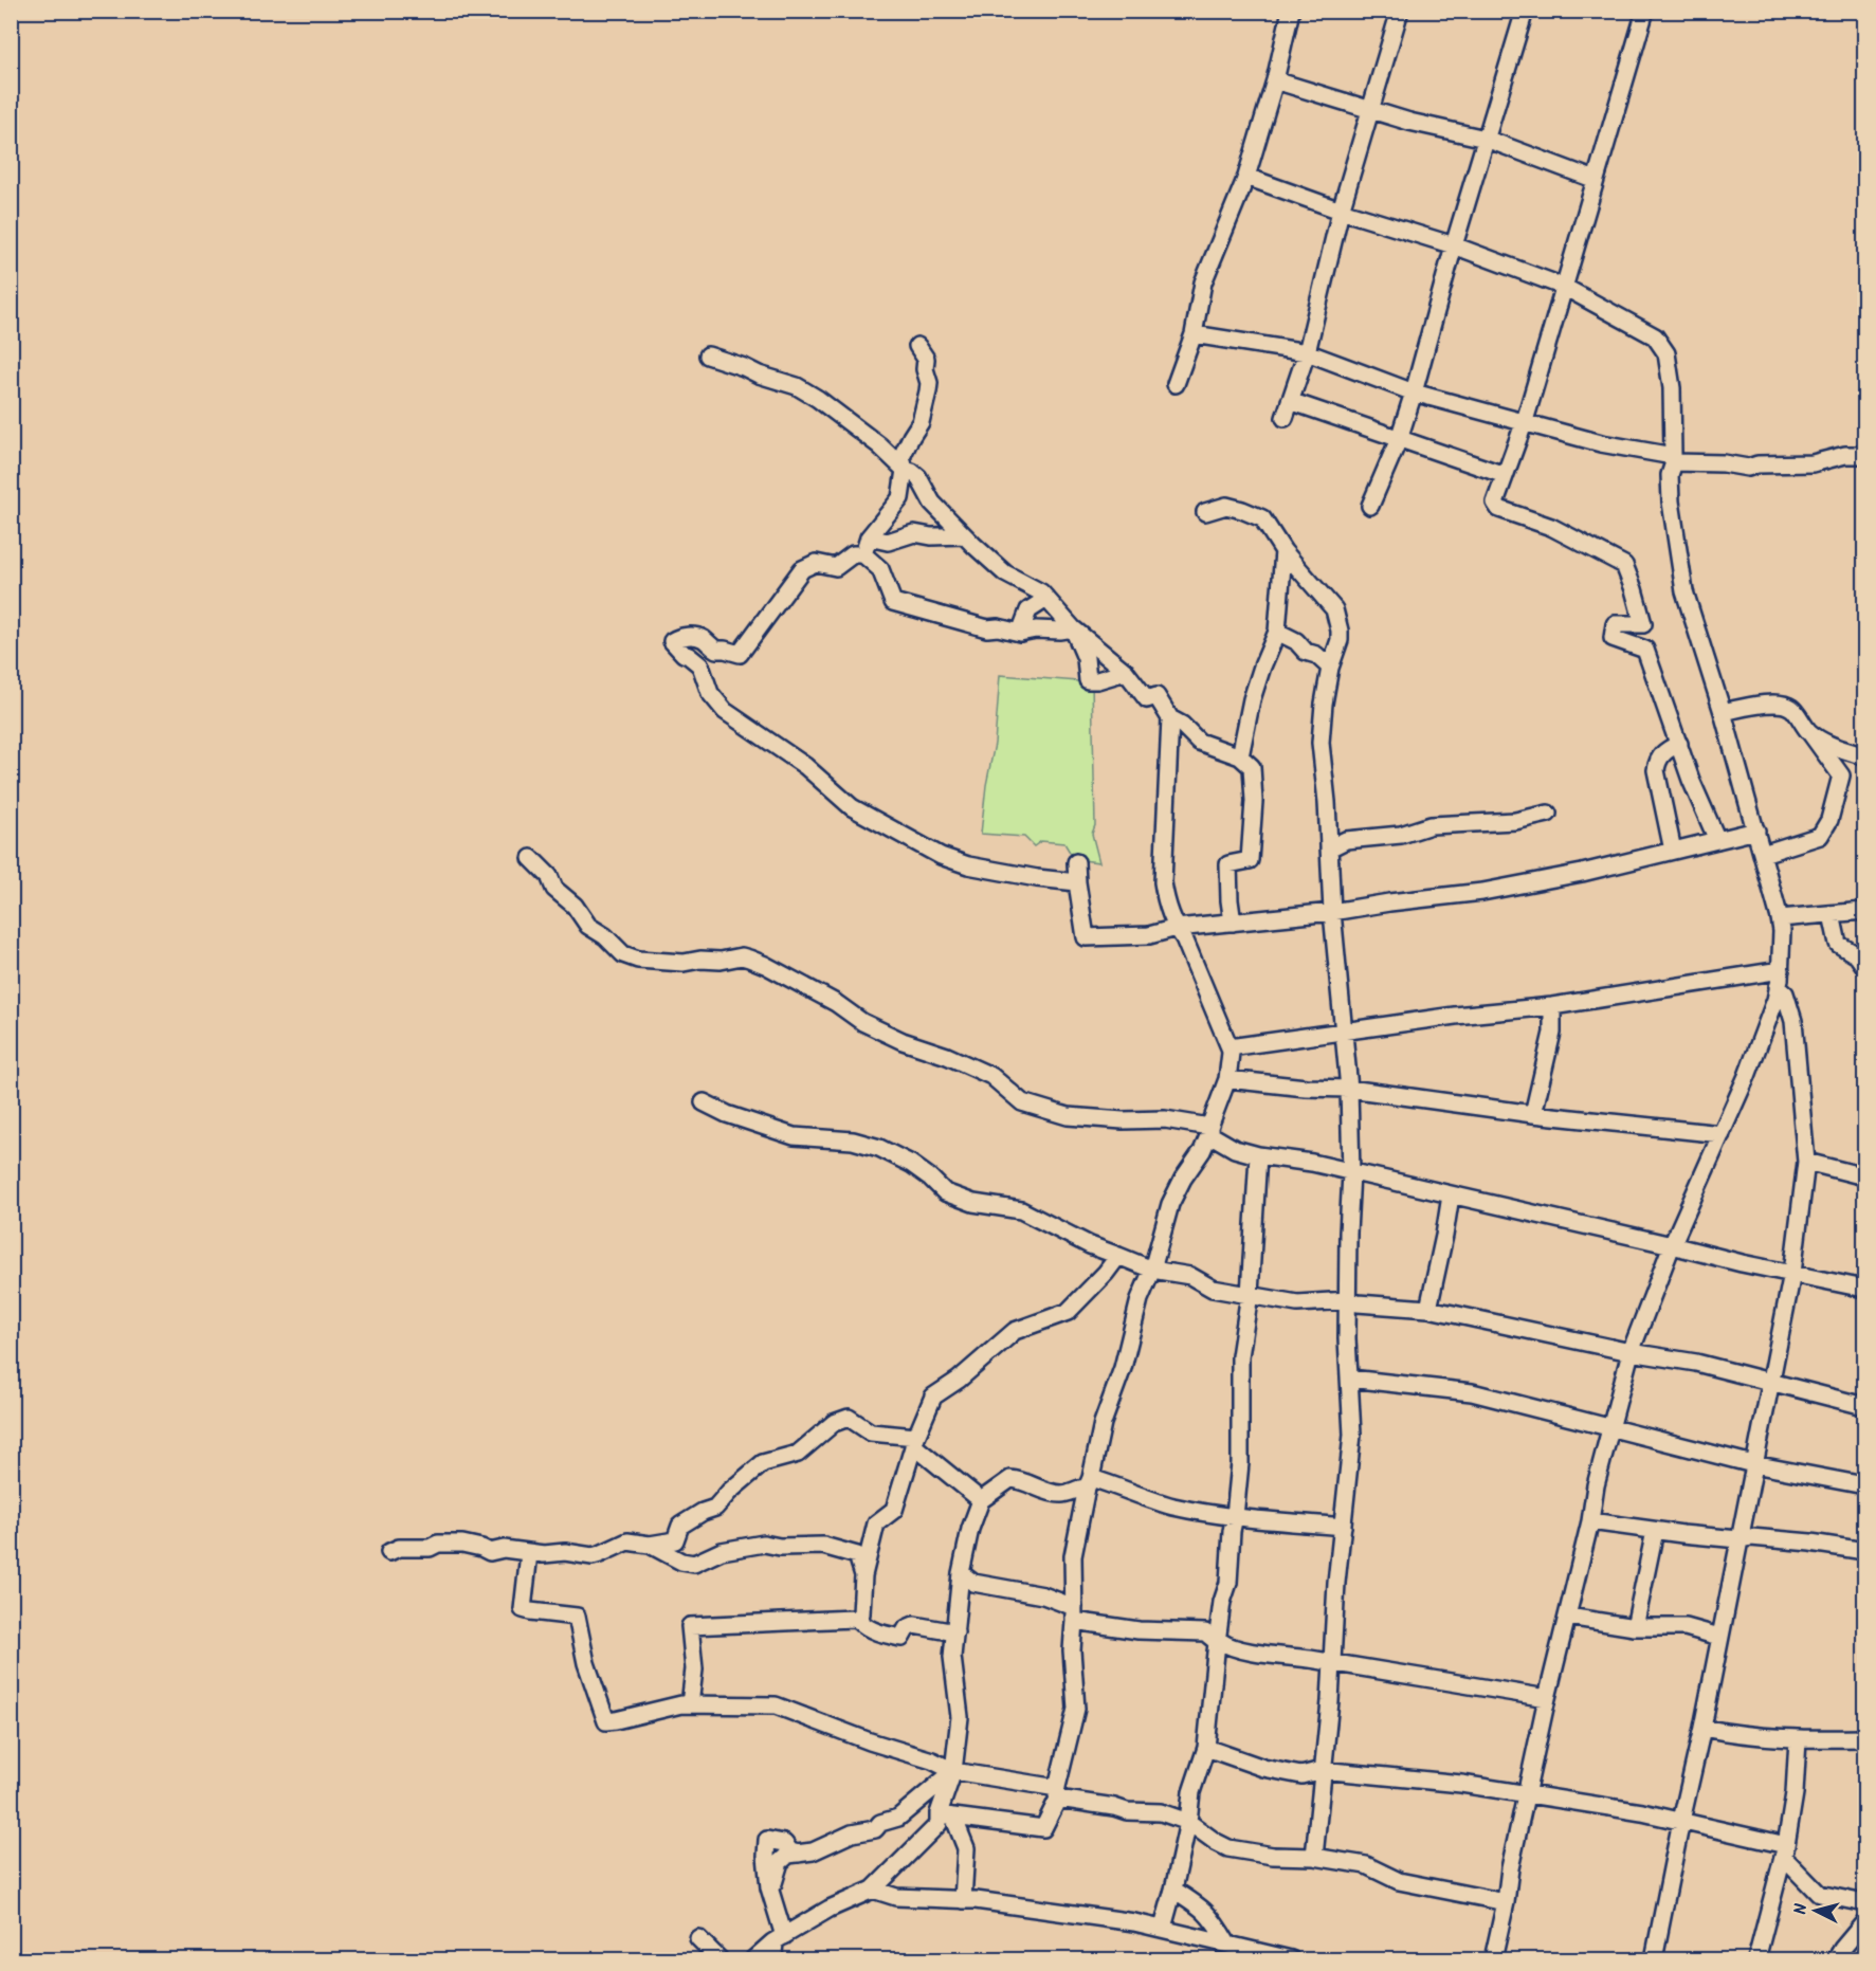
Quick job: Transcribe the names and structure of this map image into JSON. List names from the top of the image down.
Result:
{
  "north": "left"
}
